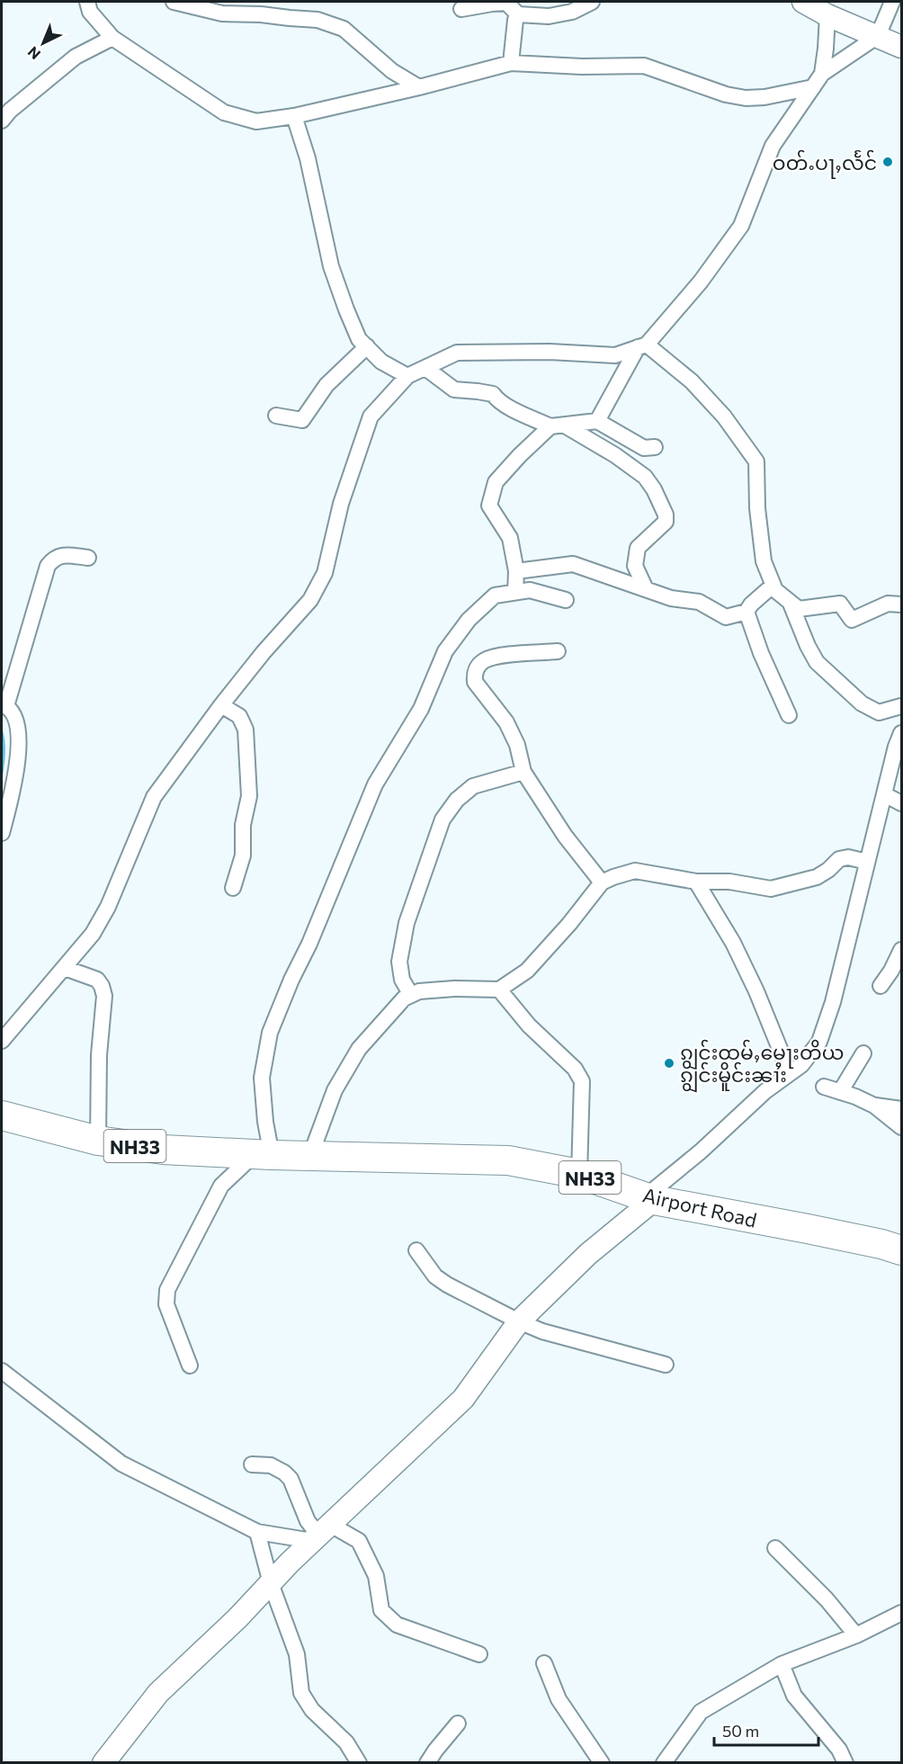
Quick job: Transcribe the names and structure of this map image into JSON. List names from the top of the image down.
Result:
{
  "streets": {
    "highway": ["NH33", "Airport Road"]
  },
  "crossings": [
    ["NH33", "Airport Road"]
  ],
  "places": ["ဝတ်ႉပႃႇလႅင်", "ၵျွင်းထမ်ႇမေႃးတိယ ၵျွင်းမိူင်းၼၢႆး"],
  "scale_bar": "50 m",
  "north": "bottom left"
}
